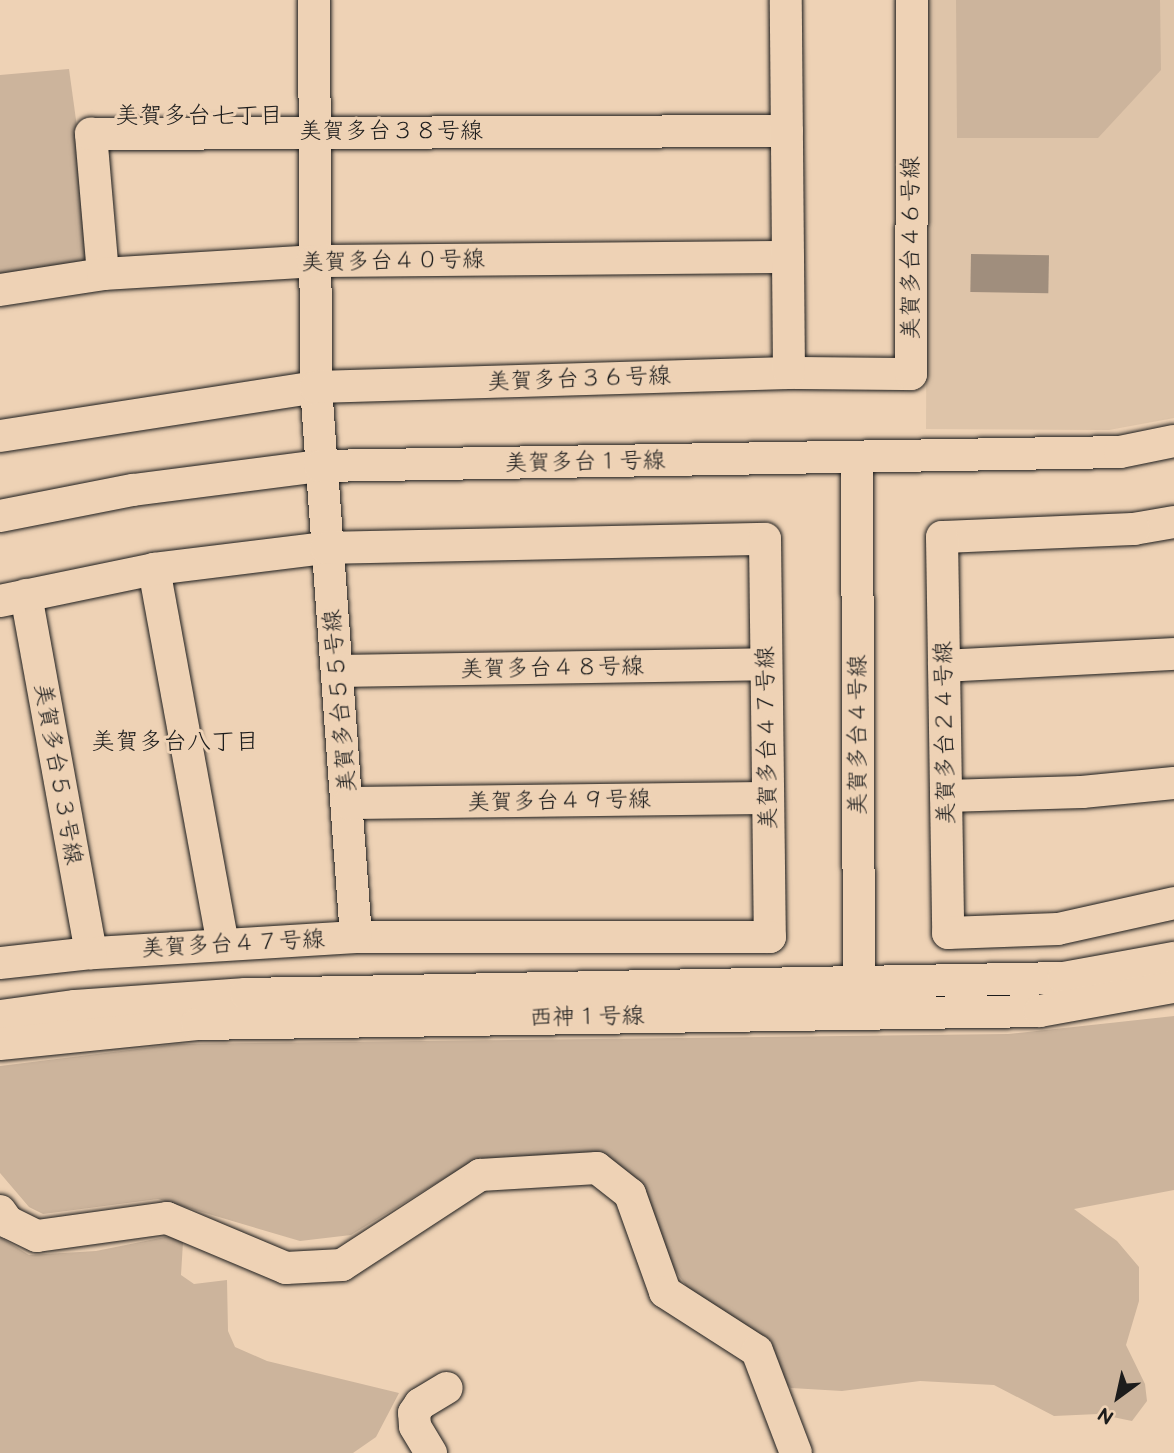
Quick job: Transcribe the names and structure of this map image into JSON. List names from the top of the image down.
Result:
{
  "streets": {
    "street": [
      "美賀多台３８号線",
      "美賀多台４６号線",
      "美賀多台４０号線",
      "美賀多台３６号線",
      "美賀多台１号線",
      "美賀多台４８号線",
      "美賀多台５５号線",
      "美賀多台２４号線",
      "美賀多台４号線",
      "美賀多台４７号線",
      "美賀多台５３号線",
      "美賀多台４９号線",
      "西神１号線"
    ]
  },
  "crossings": [
    ["美賀多台３８号線", "美賀多台４０号線"],
    ["美賀多台３８号線", "美賀多台５５号線"],
    ["美賀多台４６号線", "美賀多台３６号線"],
    ["美賀多台４０号線", "美賀多台５５号線"],
    ["美賀多台３６号線", "美賀多台５５号線"],
    ["美賀多台１号線", "美賀多台５５号線"],
    ["美賀多台１号線", "美賀多台４号線"],
    ["美賀多台４８号線", "美賀多台５５号線"],
    ["美賀多台４８号線", "美賀多台４７号線"],
    ["美賀多台５５号線", "美賀多台４７号線"],
    ["美賀多台５５号線", "美賀多台４９号線"],
    ["美賀多台４号線", "西神１号線"],
    ["美賀多台４７号線", "美賀多台５３号線"],
    ["美賀多台４７号線", "美賀多台４９号線"]
  ],
  "districts": ["美賀多台七丁目", "美賀多台八丁目"],
  "north": "bottom left"
}
